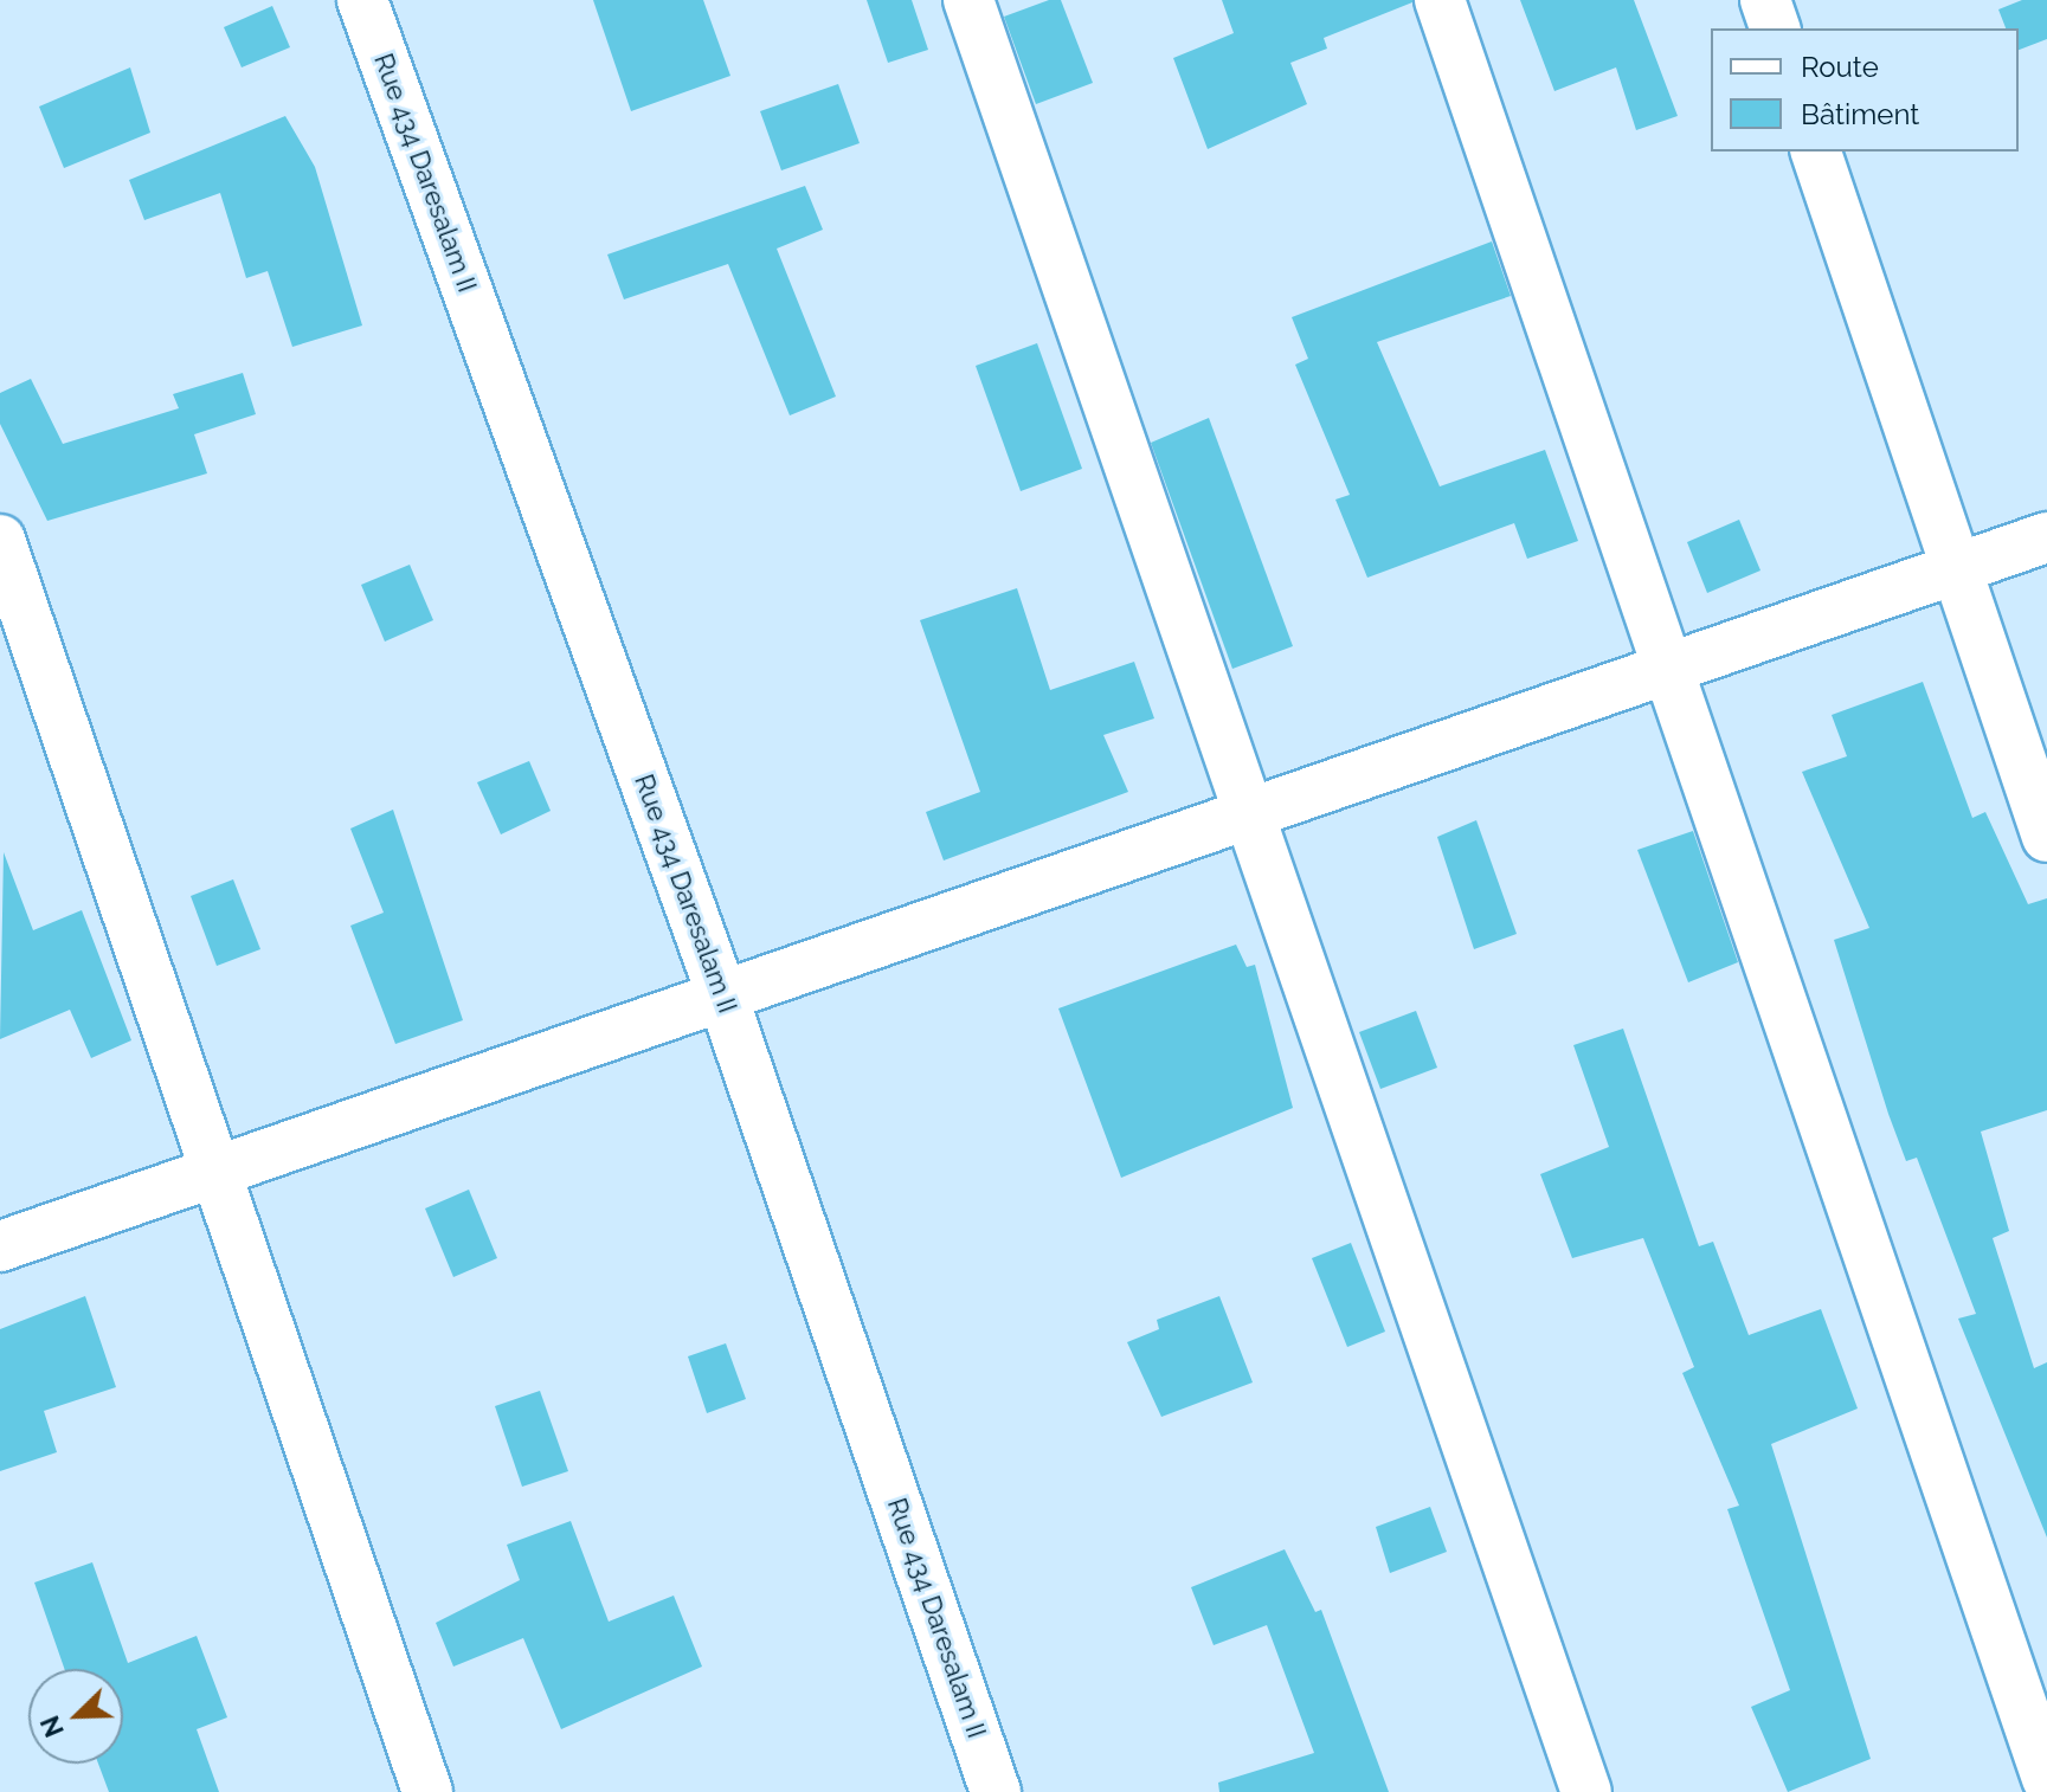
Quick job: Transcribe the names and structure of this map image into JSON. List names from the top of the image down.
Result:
{
  "streets": {
    "street": ["Rue 434 Daresalam II"]
  },
  "legend": ["Route", "Bâtiment"],
  "north": "bottom left"
}
